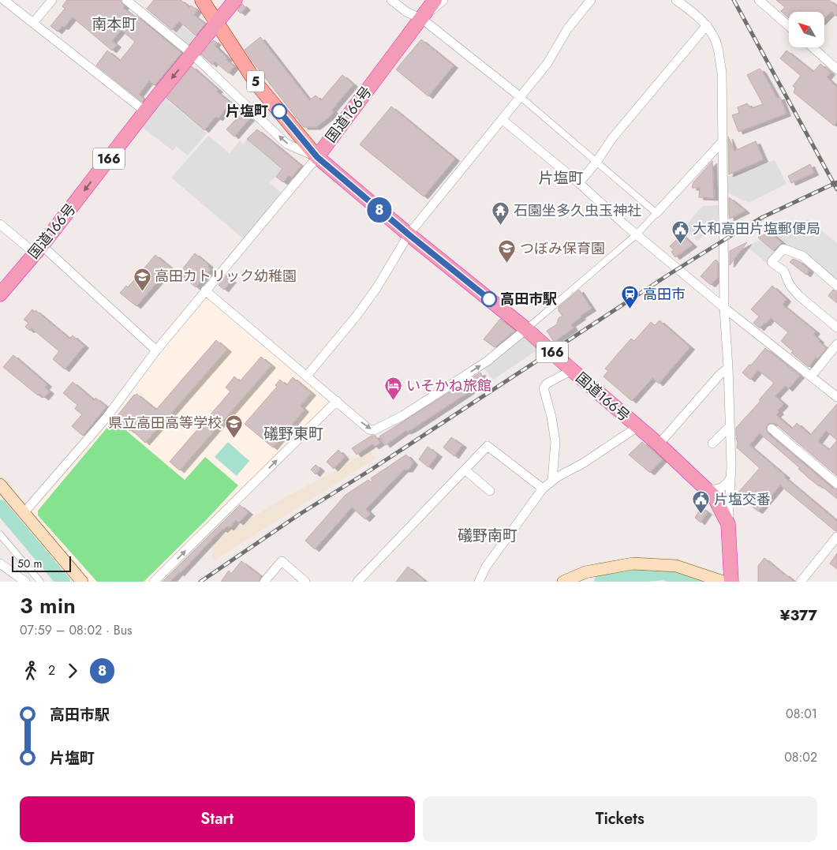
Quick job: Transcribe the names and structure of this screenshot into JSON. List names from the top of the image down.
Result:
{
  "streets": {
    "highway": ["国道166号", "166"],
    "main road": ["5"]
  },
  "crossings": [
    ["5", "国道166号"]
  ],
  "districts": [
    "南本町",
    "片塩町",
    "礒野東町",
    "礒野南町"
  ],
  "places": {
    "other": ["片塩町", "高田市駅"],
    "temple": ["石園坐多久虫玉神社"],
    "public building": ["大和高田片塩郵便局", "片塩交番"],
    "school or university": ["つぼみ保育園", "高田カトリック幼稚園", "県立高田高等学校"],
    "station": ["高田市"],
    "hotel": ["いそかね旅館"]
  },
  "lines": ["bus line 8"],
  "scale_bar": "50 m",
  "north": "top left",
  "page": {
    "on_map": "8",
    "scale": "50 m",
    "heading": ["3 min", "07:59 – 08:02 · Bus", "¥377"],
    "legs": ["2", "8"],
    "list": [
      {
        "name": "高田市駅",
        "value": "08:01"
      },
      {
        "name": "片塩町",
        "value": "08:02"
      }
    ],
    "buttons": ["Start", "Tickets"]
  }
}
